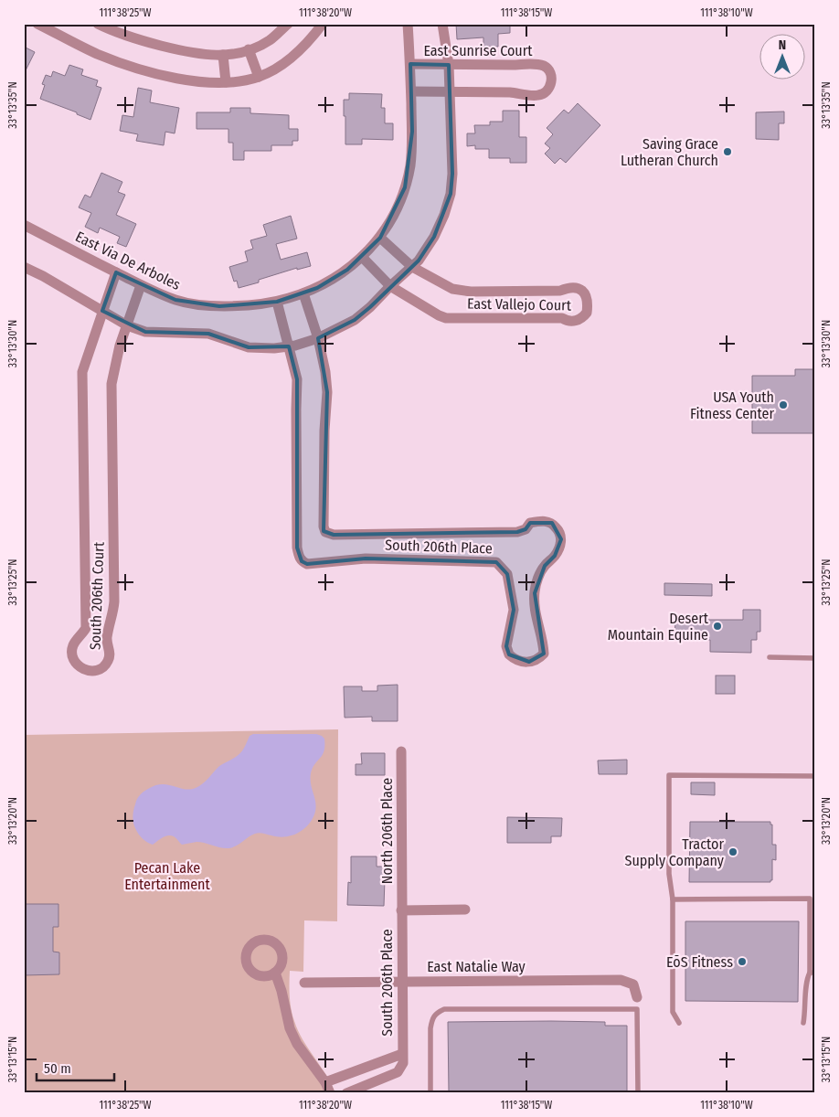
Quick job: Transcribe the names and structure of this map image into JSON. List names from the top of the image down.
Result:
{
  "streets": {
    "street": [
      "East Sunrise Court",
      "East Via De Arboles",
      "East Vallejo Court",
      "South 206th Place",
      "South 206th Court",
      "North 206th Place",
      "East Natalie Way"
    ]
  },
  "crossings": [
    ["East Sunrise Court", "East Via De Arboles"],
    ["East Via De Arboles", "East Vallejo Court"],
    ["East Via De Arboles", "South 206th Court"],
    ["South 206th Place", "North 206th Place"],
    ["South 206th Place", "East Natalie Way"]
  ],
  "parks": ["Pecan Lake Entertainment"],
  "places": [
    "Saving Grace Lutheran Church",
    "USA Youth Fitness Center",
    "Desert Mountain Equine",
    "Tractor Supply Company",
    "EōS Fitness"
  ],
  "scale_bar": "50 m",
  "north": "top",
  "coordinates": [
    "111°38'25\"W",
    "111°38'20\"W",
    "111°38'15\"W",
    "111°38'10\"W",
    "33°13'35\"N",
    "33°13'30\"N",
    "33°13'25\"N",
    "33°13'20\"N",
    "33°13'15\"N"
  ]
}
